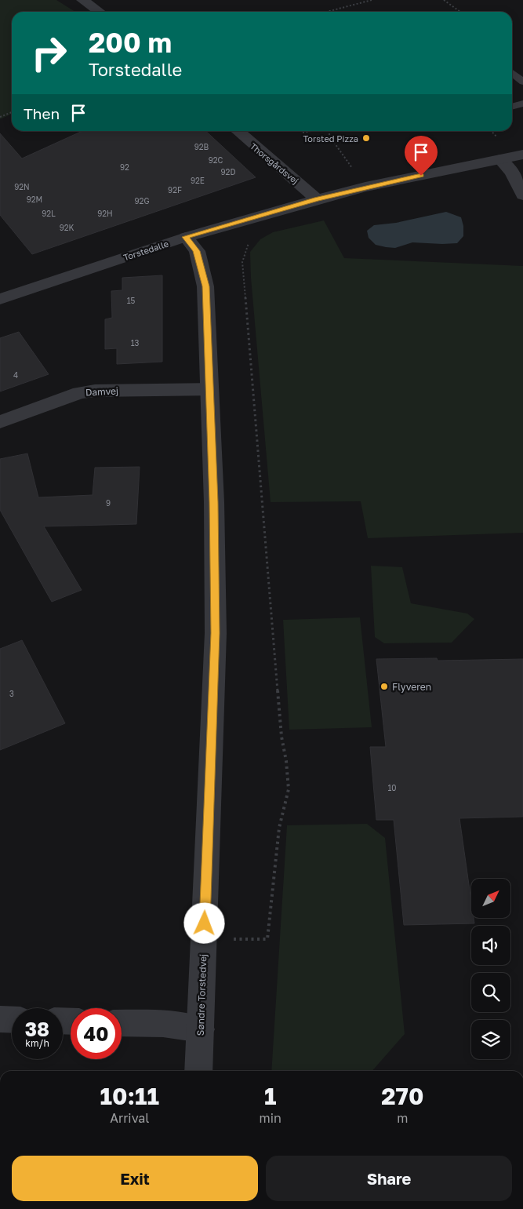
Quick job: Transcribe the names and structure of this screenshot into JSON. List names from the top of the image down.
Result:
{
  "streets": {
    "street": [
      "Thorsgårdsvej",
      "Torstedalle",
      "Damvej",
      "Søndre Torstedvej"
    ]
  },
  "crossings": [
    ["Thorsgårdsvej", "Torstedalle"],
    ["Torstedalle", "Søndre Torstedvej"],
    ["Damvej", "Søndre Torstedvej"]
  ],
  "places": ["Torsted Pizza", "Flyveren"],
  "house_numbers": [
    "92B",
    "92C",
    "92",
    "92D",
    "92E",
    "92N",
    "92F",
    "92M",
    "92G",
    "92L",
    "92H",
    "92K",
    "15",
    "13",
    "4",
    "9",
    "3",
    "10"
  ],
  "north": "top right",
  "page": {
    "turn": ["200 m", "Torstedalle"],
    "then": "Then",
    "speed": "38 km/h",
    "limit": "40",
    "eta": [
      "10:11",
      "Arrival",
      "1",
      "min",
      "270",
      "m"
    ],
    "buttons": ["Exit", "Share"]
  }
}
